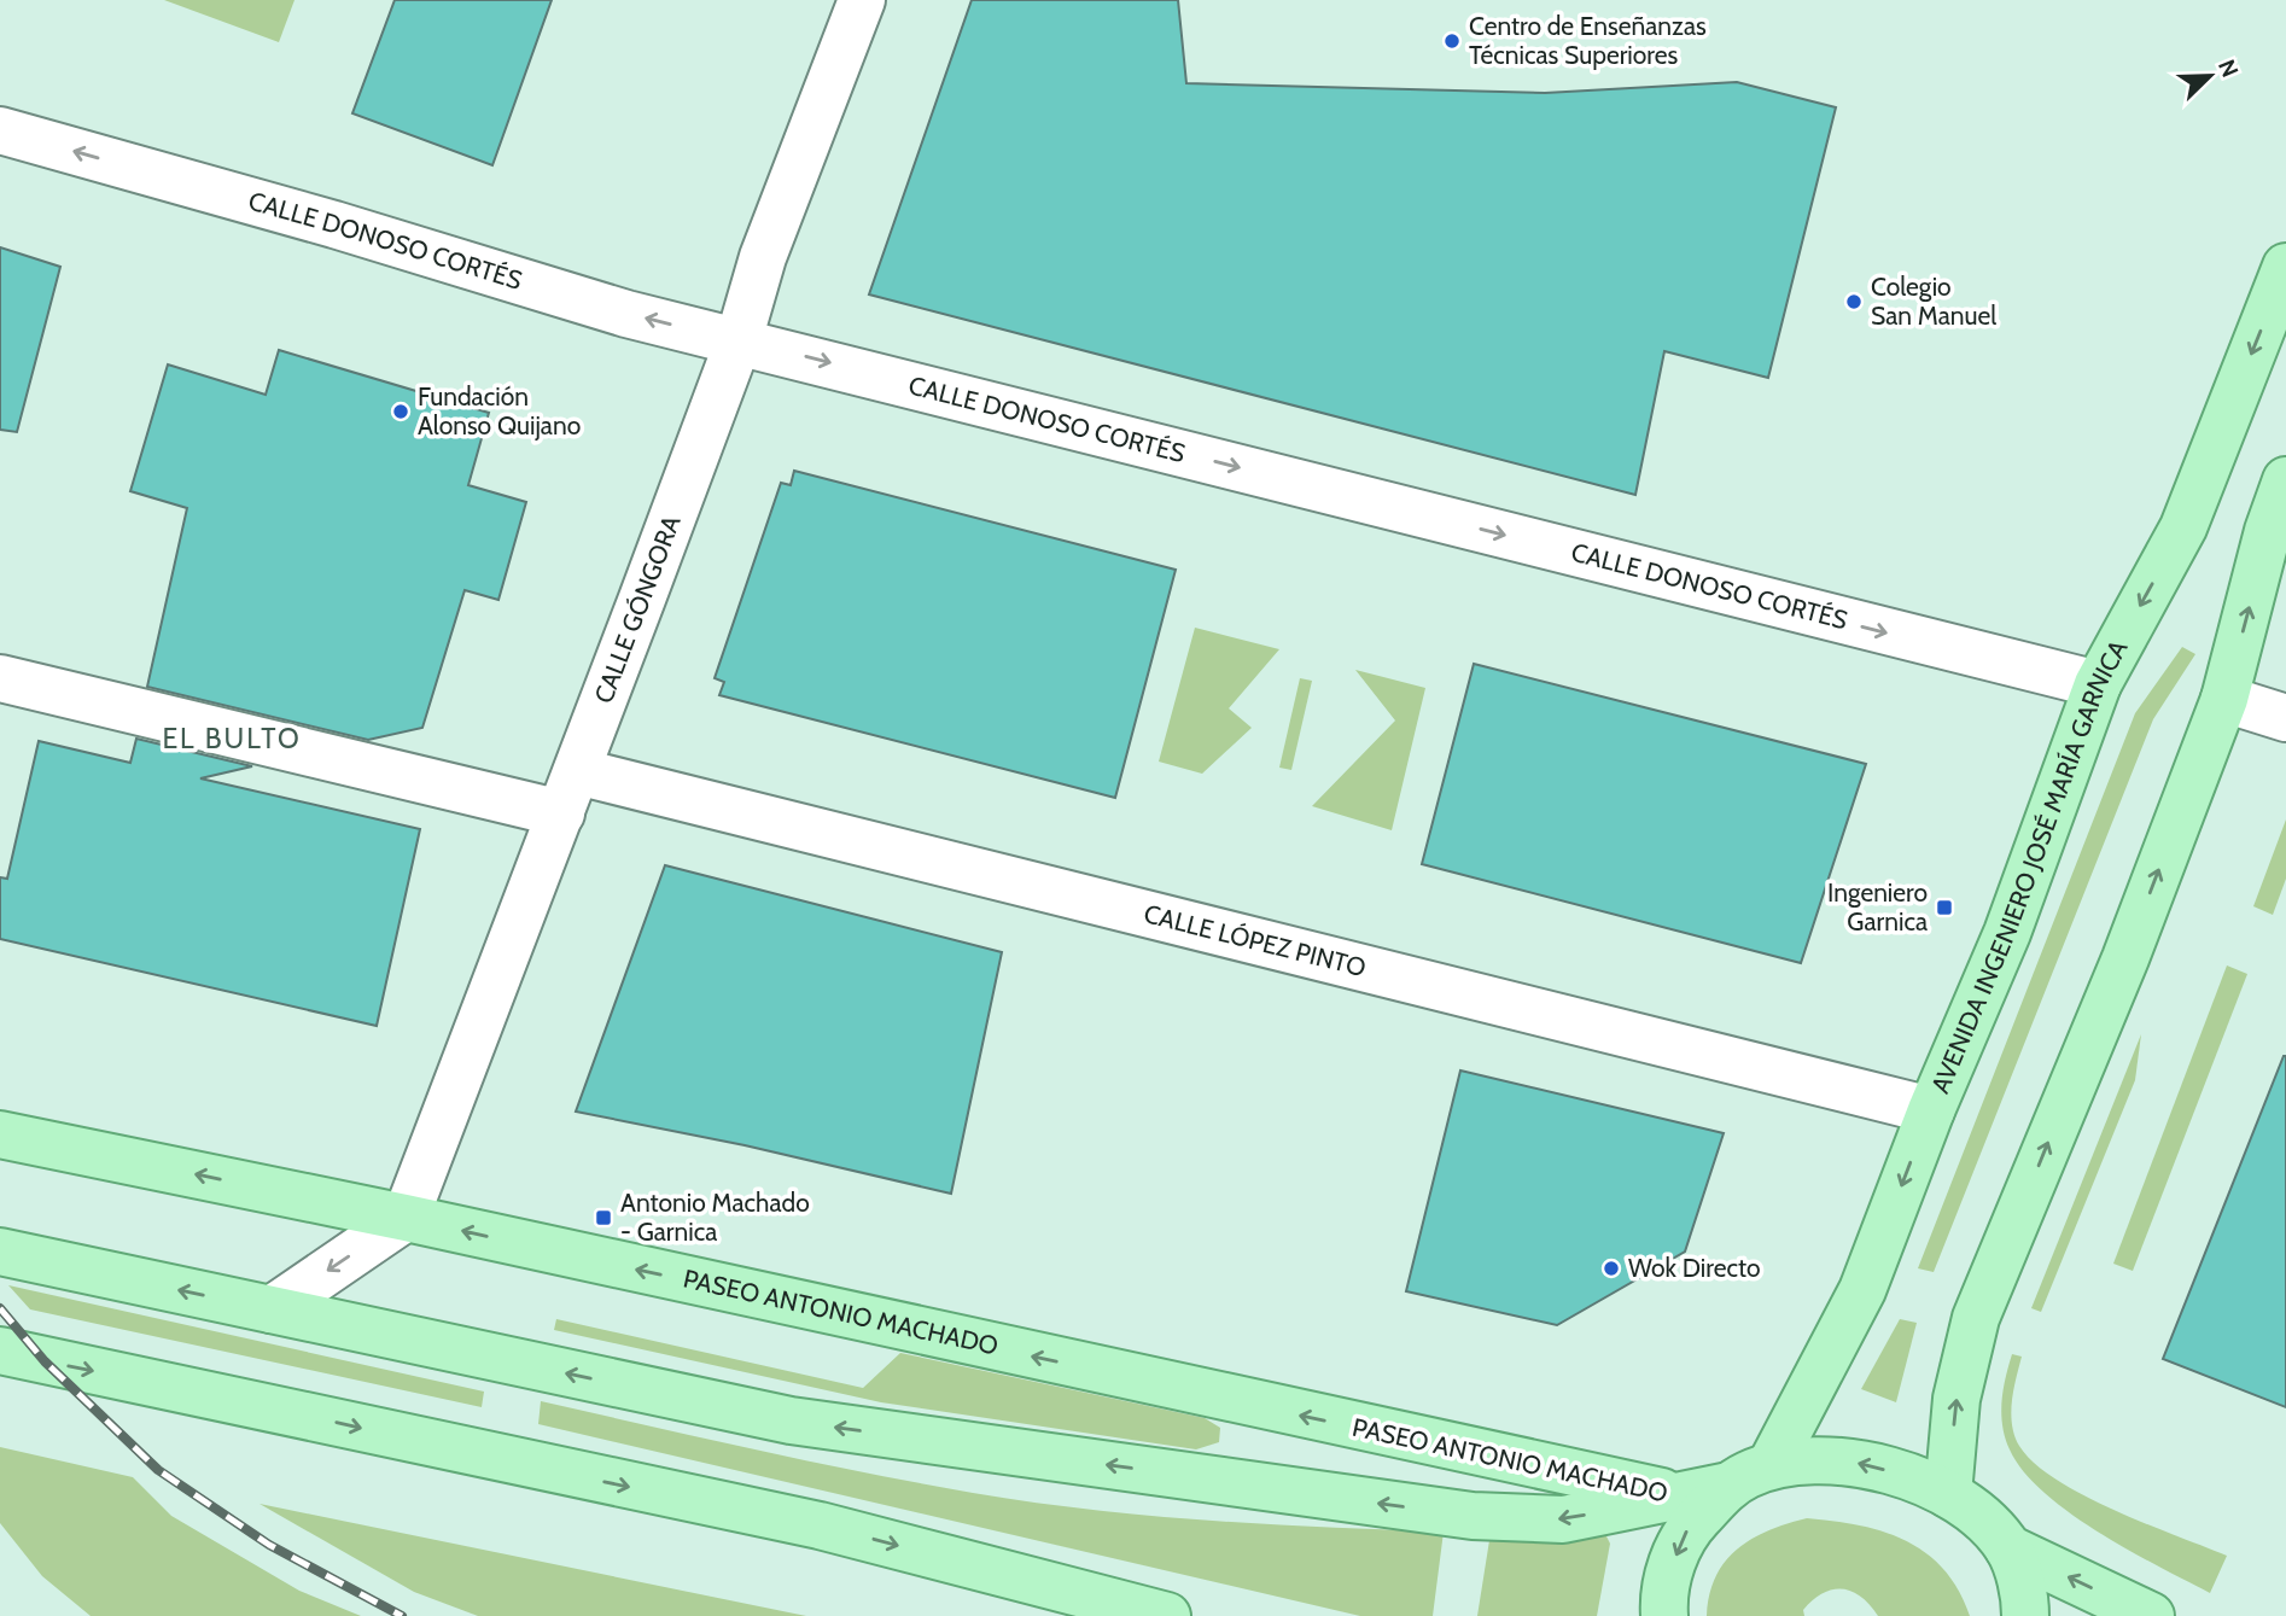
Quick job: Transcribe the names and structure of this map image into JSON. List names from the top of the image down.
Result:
{
  "streets": {
    "main road": ["AVENIDA INGENIERO JOSÉ MARÍA GARNICA", "PASEO ANTONIO MACHADO"],
    "street": ["CALLE DONOSO CORTÉS", "CALLE GÓNGORA", "CALLE LÓPEZ PINTO"]
  },
  "crossings": [
    ["CALLE DONOSO CORTÉS", "CALLE GÓNGORA"],
    ["CALLE DONOSO CORTÉS", "AVENIDA INGENIERO JOSÉ MARÍA GARNICA"],
    ["CALLE GÓNGORA", "CALLE LÓPEZ PINTO"],
    ["CALLE GÓNGORA", "PASEO ANTONIO MACHADO"],
    ["AVENIDA INGENIERO JOSÉ MARÍA GARNICA", "CALLE LÓPEZ PINTO"]
  ],
  "districts": ["EL BULTO"],
  "places": {
    "other": [
      "Centro de Enseñanzas Técnicas Superiores",
      "Colegio San Manuel",
      "Fundación Alonso Quijano",
      "Wok Directo"
    ],
    "transit": ["Ingeniero Garnica", "Antonio Machado - Garnica"]
  },
  "north": "top right"
}
